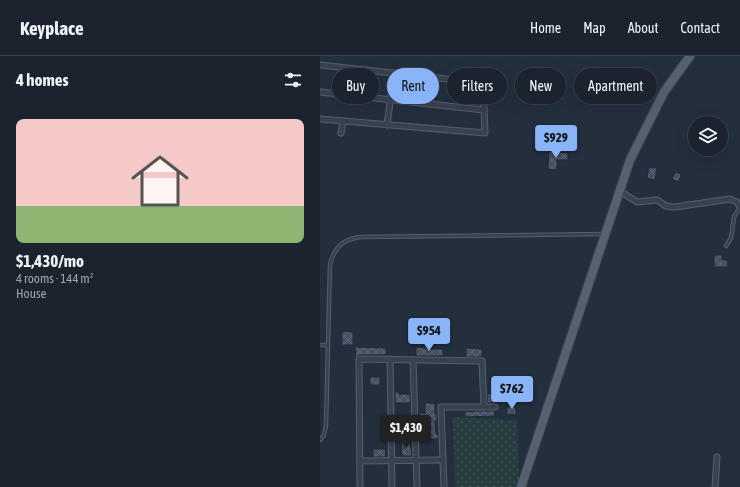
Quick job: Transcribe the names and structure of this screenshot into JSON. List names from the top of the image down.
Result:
{
  "page": {
    "header": "Keyplace",
    "nav": [
      "Home",
      "Map",
      "About",
      "Contact"
    ],
    "heading": "4 homes",
    "chip": [
      "Buy",
      "Rent",
      "Filters",
      "New",
      "Apartment"
    ],
    "list": [
      {
        "name": "$1,430/mo",
        "note": "4 rooms · 144 m² · House"
      }
    ],
    "price": [
      "$929",
      "$954",
      "$762",
      "$1,430"
    ]
  }
}
